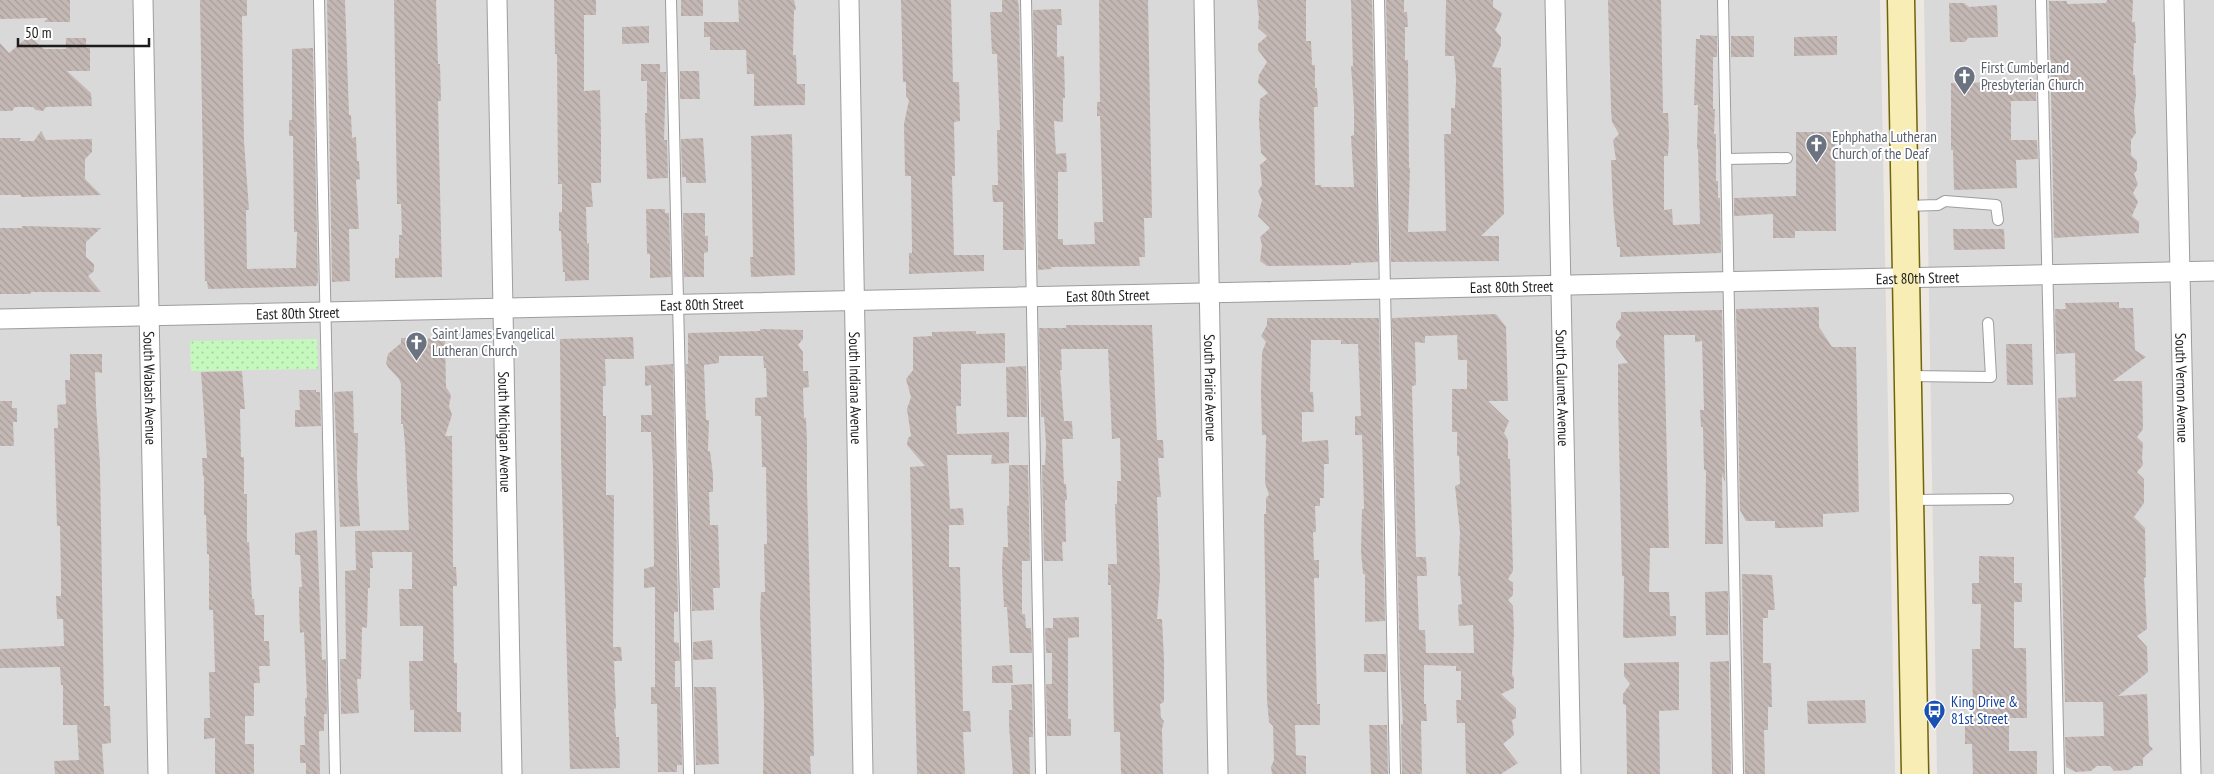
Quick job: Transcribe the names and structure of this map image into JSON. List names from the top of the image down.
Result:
{
  "streets": {
    "street": [
      "East 80th Street",
      "South Wabash Avenue",
      "South Indiana Avenue",
      "South Prairie Avenue",
      "South Calumet Avenue",
      "South Vernon Avenue",
      "South Michigan Avenue"
    ]
  },
  "crossings": [
    ["East 80th Street", "South Wabash Avenue"],
    ["East 80th Street", "South Indiana Avenue"],
    ["East 80th Street", "South Prairie Avenue"],
    ["East 80th Street", "South Calumet Avenue"],
    ["East 80th Street", "South Vernon Avenue"],
    ["East 80th Street", "South Michigan Avenue"]
  ],
  "places": {
    "church": ["First Cumberland Presbyterian Church", "Ephphatha Lutheran Church of the Deaf", "Saint James Evangelical Lutheran Church"],
    "bus stop": ["King Drive & 81st Street"]
  },
  "scale_bar": "50 m"
}
